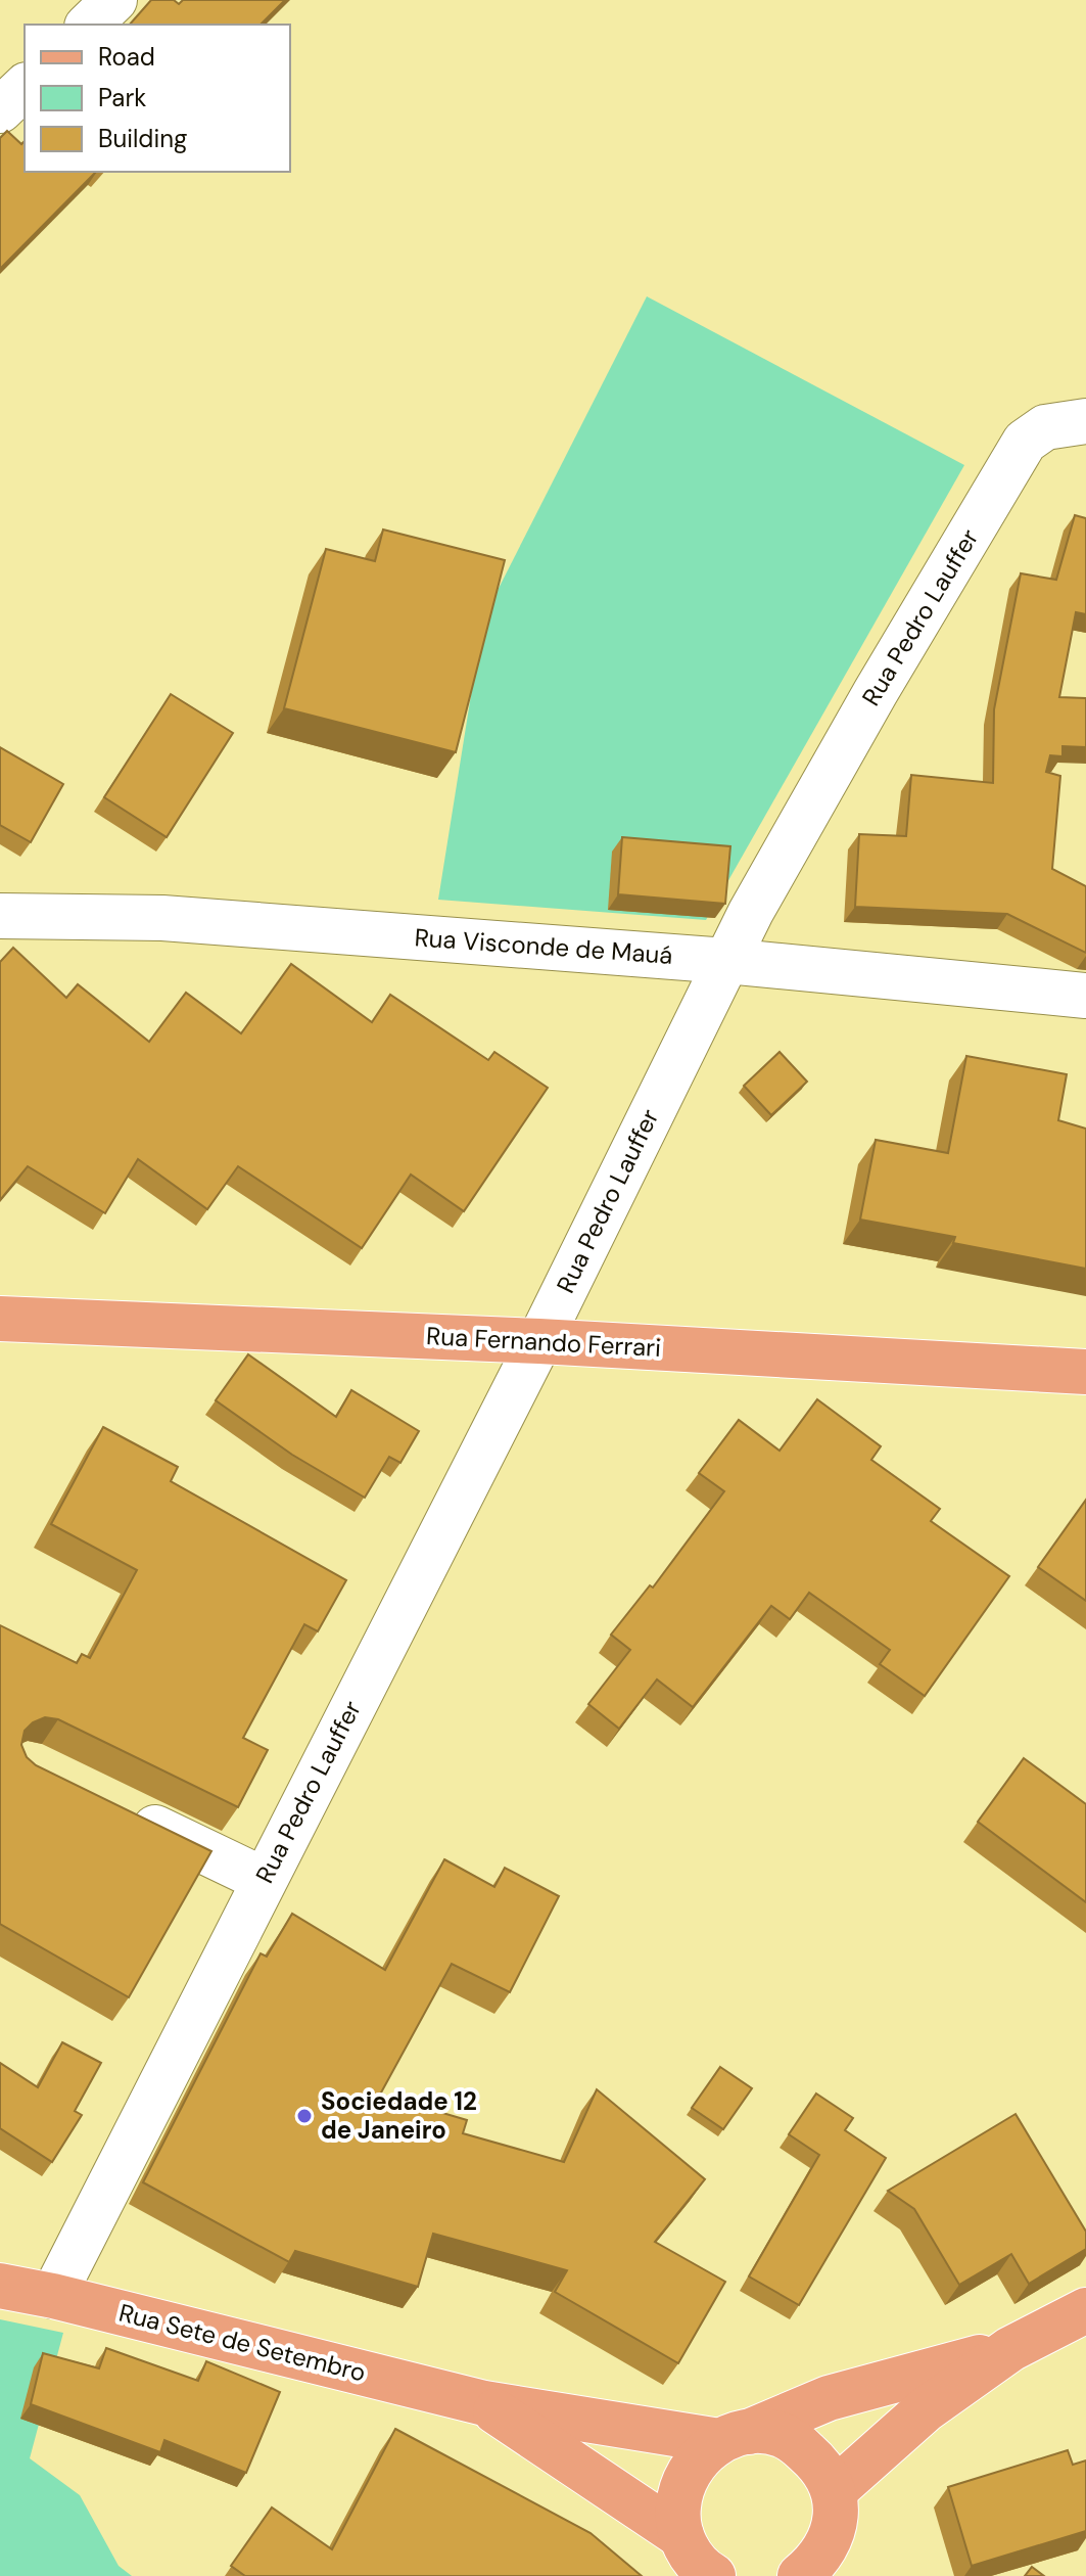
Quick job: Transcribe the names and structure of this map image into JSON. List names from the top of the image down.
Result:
{
  "streets": {
    "main road": ["Rua Fernando Ferrari", "Rua Sete de Setembro"],
    "street": ["Rua Pedro Lauffer", "Rua Visconde de Mauá"]
  },
  "crossings": [
    ["Rua Pedro Lauffer", "Rua Visconde de Mauá"],
    ["Rua Pedro Lauffer", "Rua Fernando Ferrari"],
    ["Rua Pedro Lauffer", "Rua Sete de Setembro"]
  ],
  "places": ["Sociedade 12 de Janeiro"],
  "legend": ["Road", "Park", "Building"]
}
